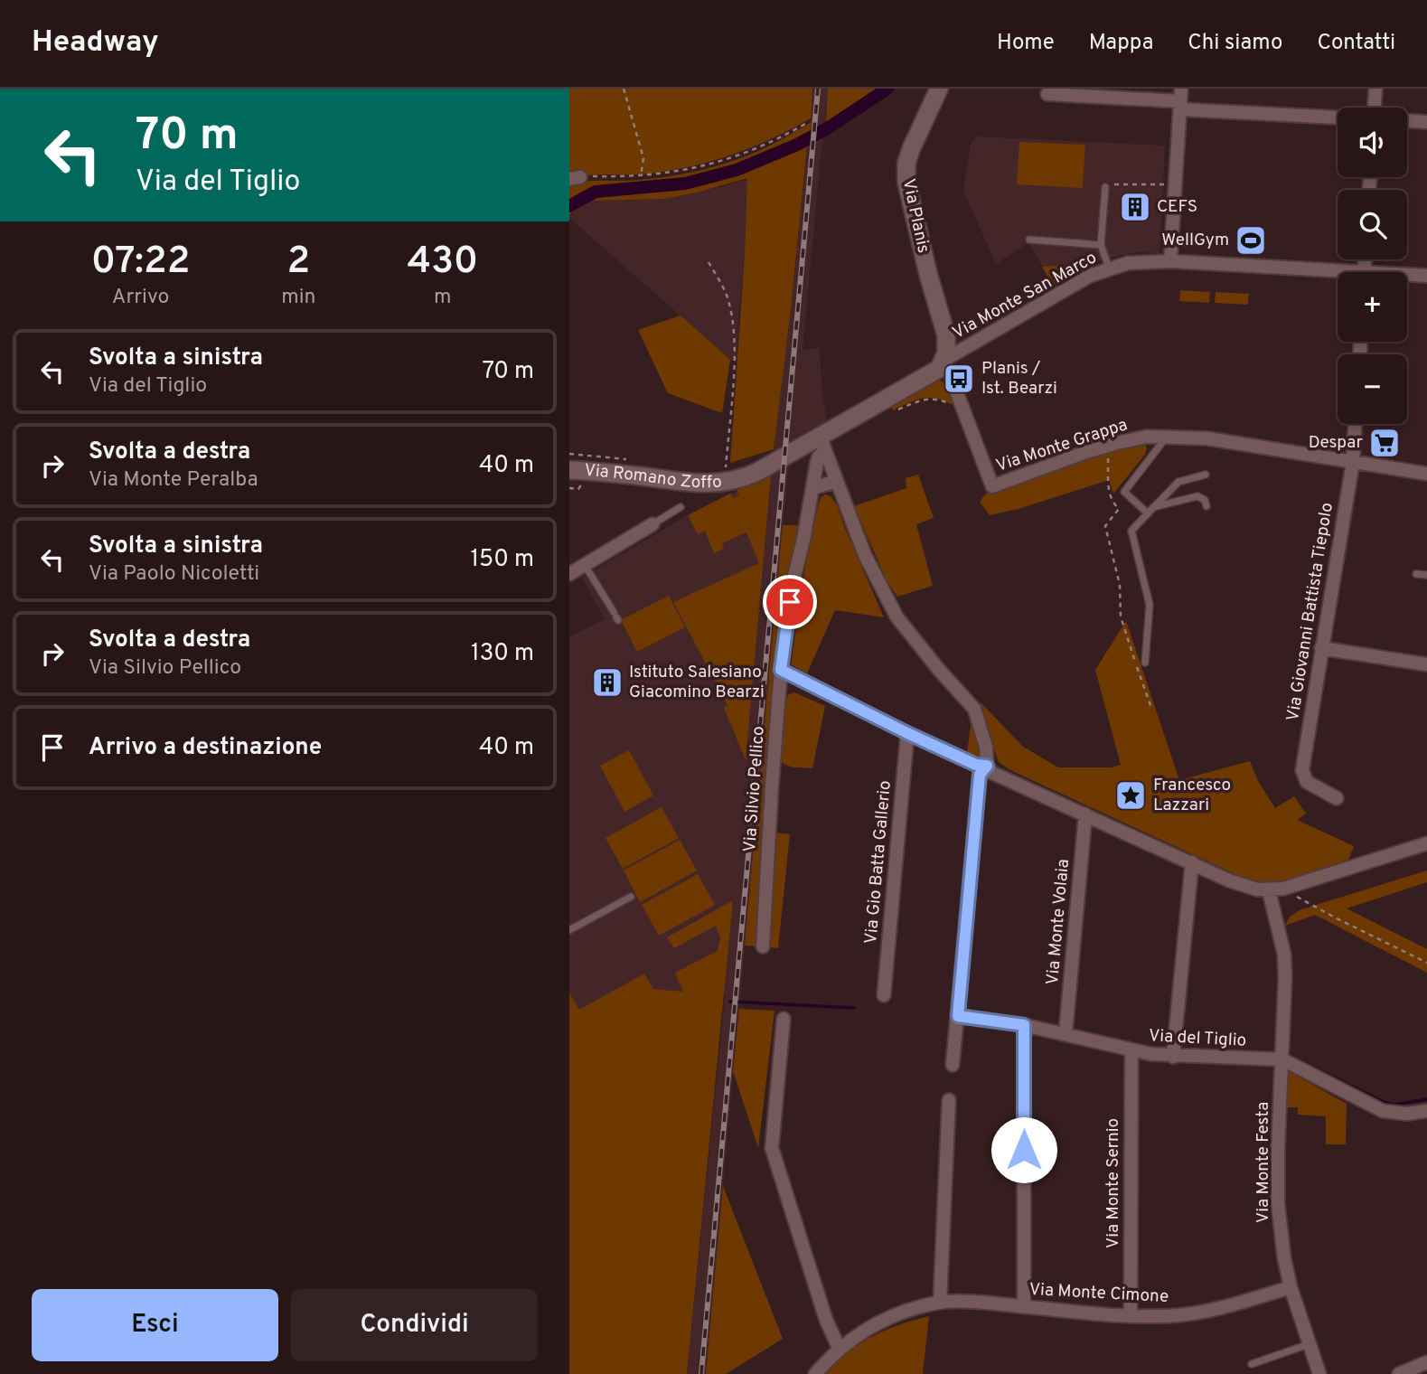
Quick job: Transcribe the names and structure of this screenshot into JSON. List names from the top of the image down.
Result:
{
  "streets": {
    "street": [
      "Via Planis",
      "Via Monte San Marco",
      "Via Monte Grappa",
      "Via Romano Zoffo",
      "Via Giovanni Battista Tiepolo",
      "Via Silvio Pellico",
      "Via Gio Batta Gallerio",
      "Via Monte Volaia",
      "Via del Tiglio",
      "Via Monte Festa",
      "Via Monte Sernio",
      "Via Monte Cimone"
    ]
  },
  "crossings": [
    ["Via Planis", "Via Monte San Marco"],
    ["Via Planis", "Via Monte Grappa"],
    ["Via Monte San Marco", "Via Monte Grappa"],
    ["Via Monte Grappa", "Via Giovanni Battista Tiepolo"],
    ["Via Romano Zoffo", "Via Silvio Pellico"],
    ["Via Monte Volaia", "Via del Tiglio"],
    ["Via del Tiglio", "Via Monte Festa"],
    ["Via del Tiglio", "Via Monte Sernio"],
    ["Via Monte Festa", "Via Monte Cimone"],
    ["Via Monte Sernio", "Via Monte Cimone"]
  ],
  "places": {
    "building": ["CEFS", "Istituto Salesiano Giacomino Bearzi"],
    "sports": ["WellGym"],
    "bus stop": ["Planis / Ist. Bearzi"],
    "supermarket": ["Despar"],
    "place": ["Francesco Lazzari"]
  },
  "page": {
    "header": "Headway",
    "nav": [
      "Home",
      "Mappa",
      "Chi siamo",
      "Contatti"
    ],
    "turn": ["70 m", "Via del Tiglio"],
    "map_buttons": ["+", "−"],
    "eta": [
      "07:22",
      "Arrivo",
      "2",
      "min",
      "430",
      "m"
    ],
    "list": [
      {
        "name": "Svolta a sinistra",
        "note": "Via del Tiglio",
        "value": "70 m"
      },
      {
        "name": "Svolta a destra",
        "note": "Via Monte Peralba",
        "value": "40 m"
      },
      {
        "name": "Svolta a sinistra",
        "note": "Via Paolo Nicoletti",
        "value": "150 m"
      },
      {
        "name": "Svolta a destra",
        "note": "Via Silvio Pellico",
        "value": "130 m"
      },
      {
        "name": "Arrivo a destinazione",
        "value": "40 m"
      }
    ],
    "buttons": ["Esci", "Condividi"]
  }
}
